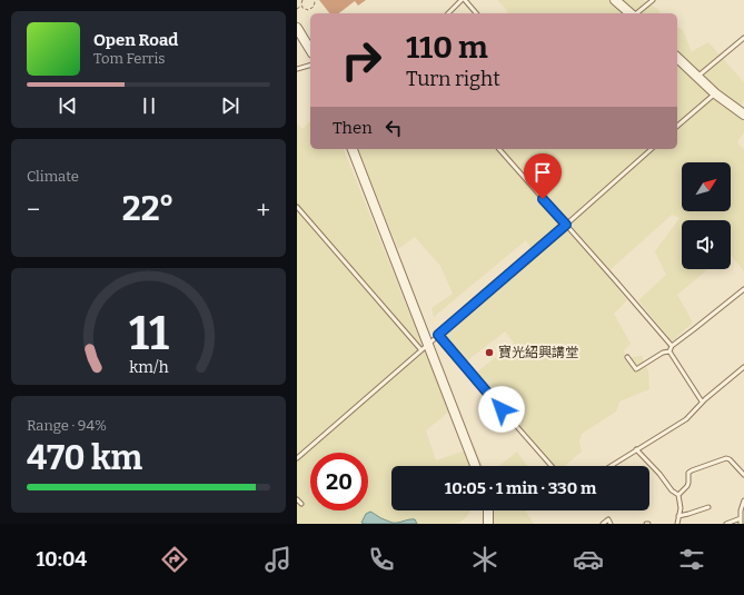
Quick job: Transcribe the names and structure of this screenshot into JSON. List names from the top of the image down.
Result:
{
  "places": ["寶光紹興講堂"],
  "north": "top right",
  "page": {
    "turn": ["110 m", "Turn right"],
    "song": ["Open Road", "Tom Ferris"],
    "then": "Then",
    "tile": [
      "Climate",
      ["Range · 94%", "470 km"]
    ],
    "heat": ["−", "22°", "+"],
    "limit": "20",
    "trip": "10:05 · 1 min · 330 m",
    "tabs": "10:04",
    "gauge": ["11", "km/h"]
  }
}
